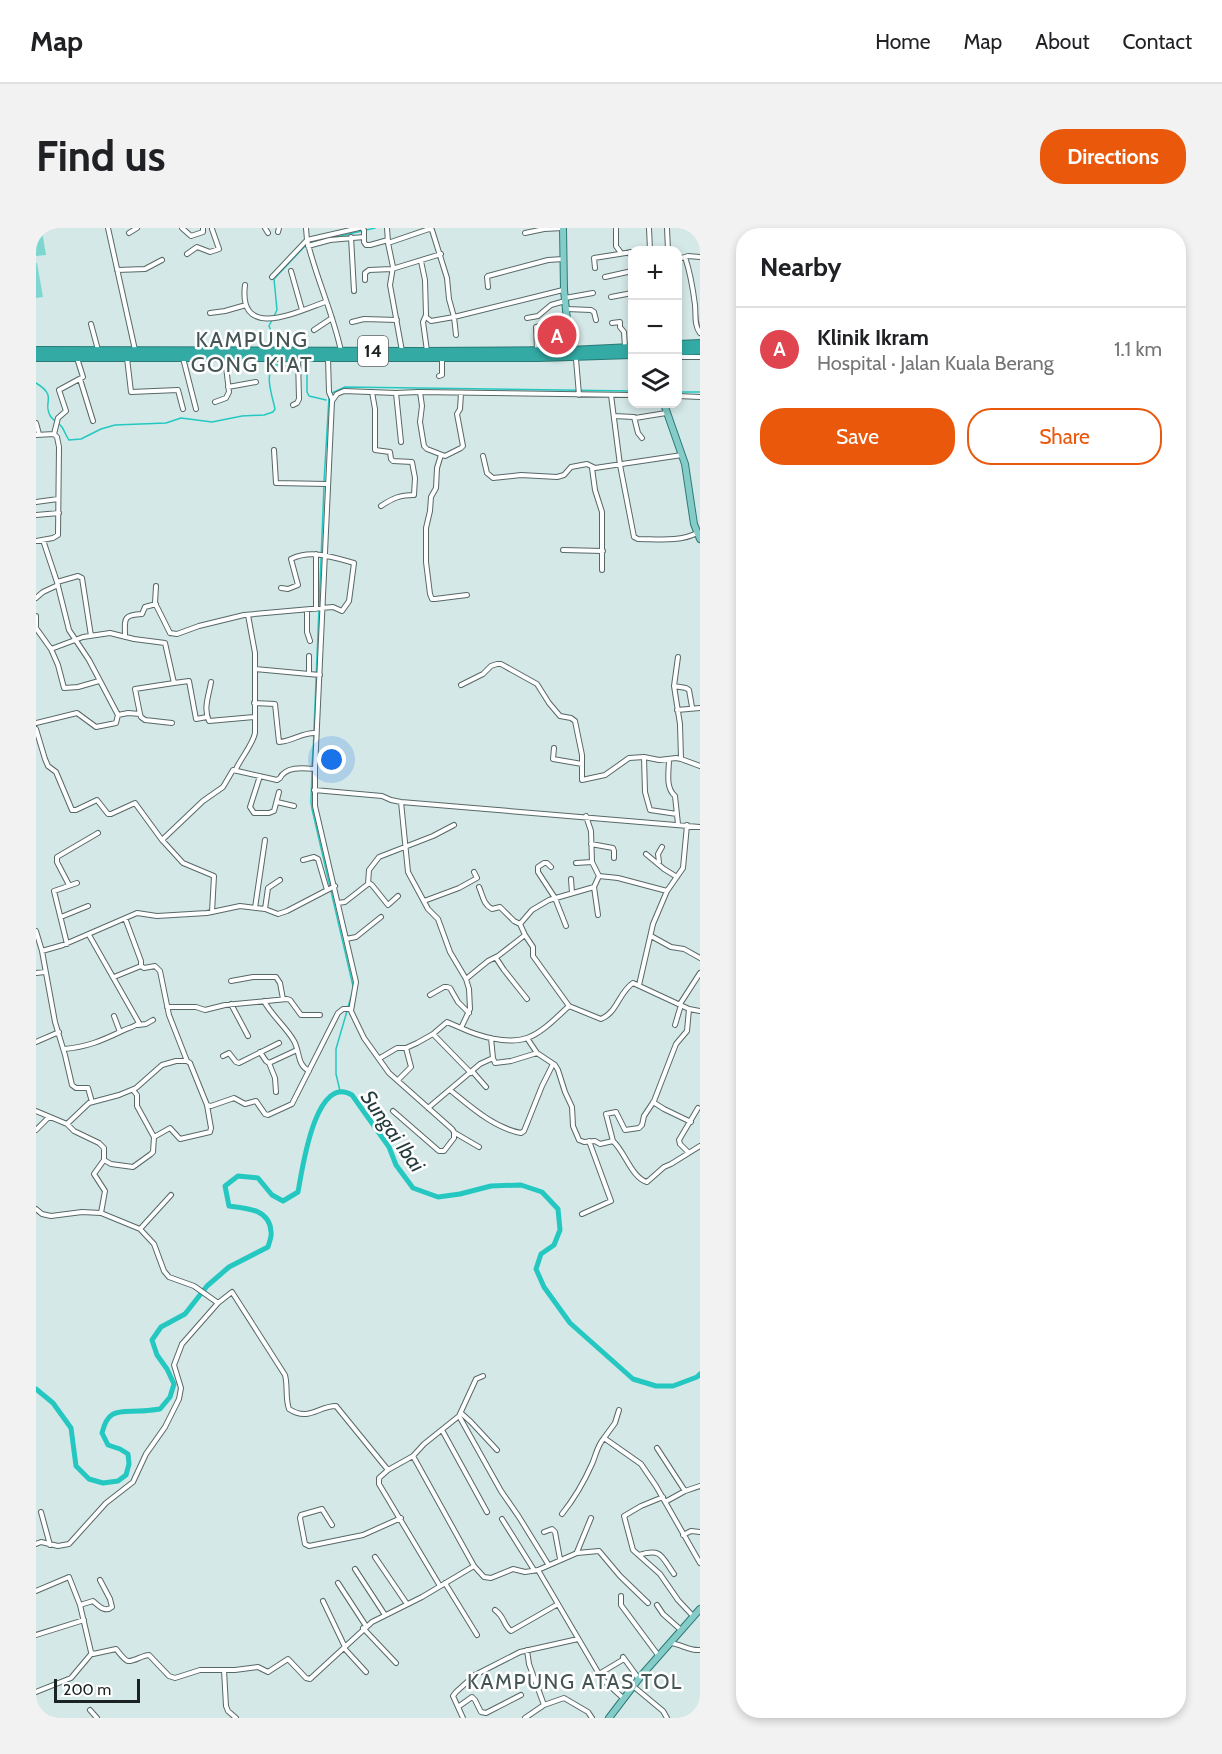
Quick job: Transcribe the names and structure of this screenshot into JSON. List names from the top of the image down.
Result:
{
  "streets": {
    "highway": ["14"]
  },
  "districts": ["KAMPUNG GONG KIAT", "KAMPUNG ATAS TOL"],
  "water": ["Sungai Ibai"],
  "scale_bar": "200 m",
  "page": {
    "header": "Map",
    "nav": [
      "Home",
      "Map",
      "About",
      "Contact"
    ],
    "buttons": [
      "Directions",
      ["Save", "Share"]
    ],
    "title": "Find us",
    "heading": "Nearby",
    "map_buttons": ["+", "−"],
    "list": [
      {
        "mark": "A",
        "name": "Klinik Ikram",
        "note": "Hospital · Jalan Kuala Berang",
        "value": "1.1 km"
      }
    ],
    "pins": "A",
    "scale": "200 m"
  }
}
